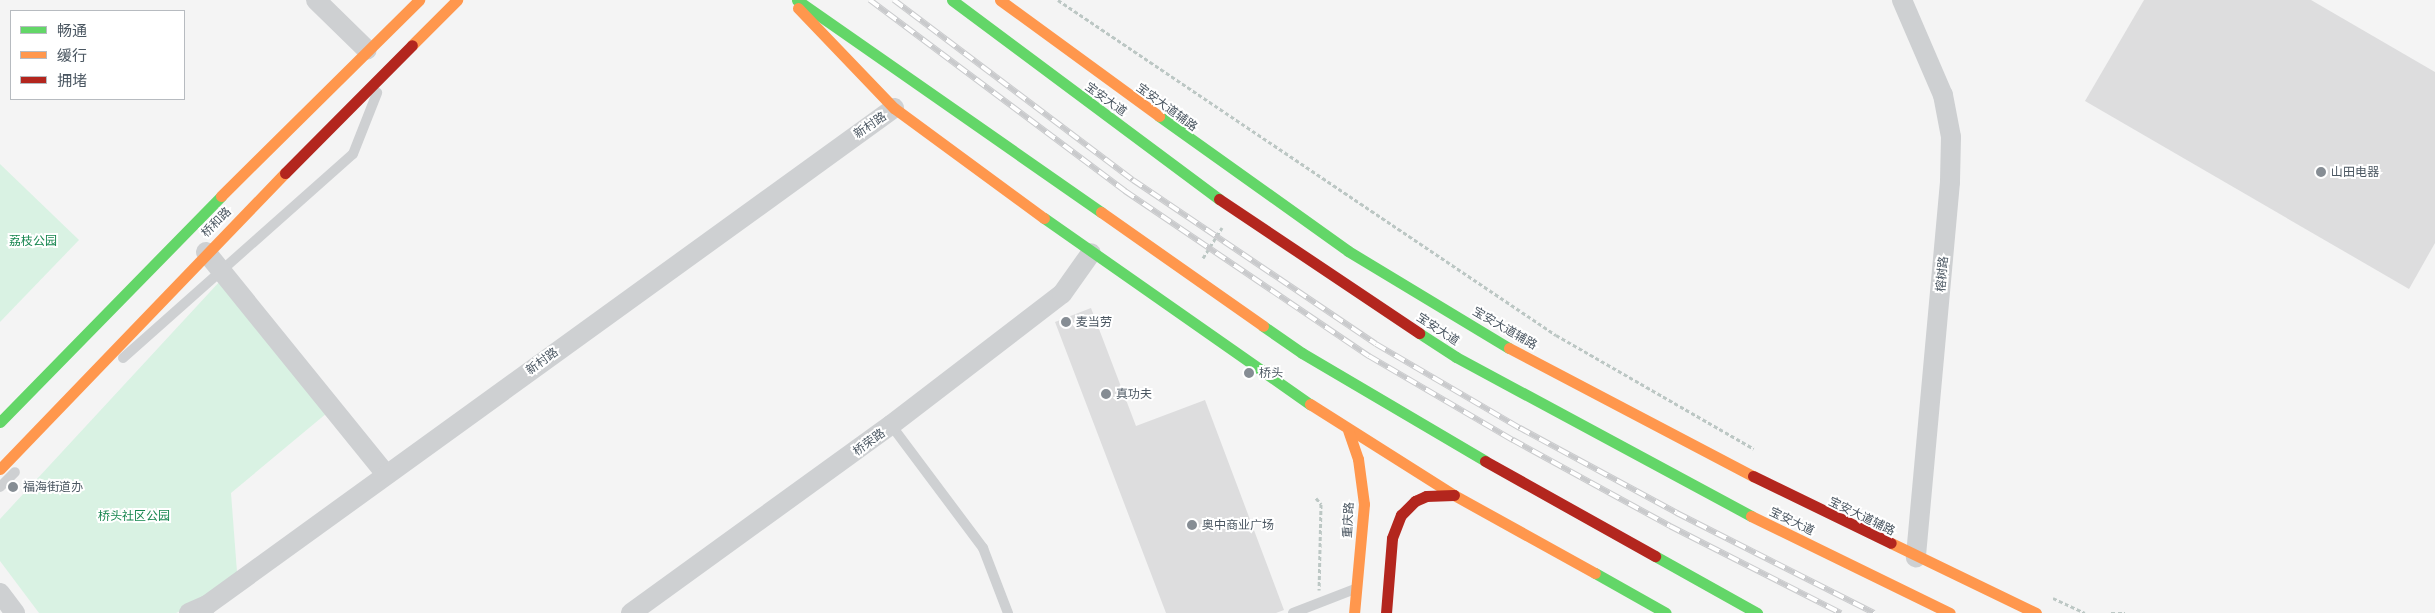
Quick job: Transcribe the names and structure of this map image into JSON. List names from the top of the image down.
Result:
{
  "streets": {
    "main road": [
      "宝安大道",
      "宝安大道辅路",
      "桥和路",
      "重庆路"
    ],
    "street": ["新村路", "榕树路", "桥荣路"]
  },
  "crossings": [
    ["宝安大道辅路", "榕树路"]
  ],
  "parks": ["荔枝公园", "桥头社区公园"],
  "places": [
    "山田电器",
    "麦当劳",
    "桥头",
    "真功夫",
    "福海街道办",
    "奥中商业广场"
  ],
  "legend": ["畅通", "缓行", "拥堵"]
}
